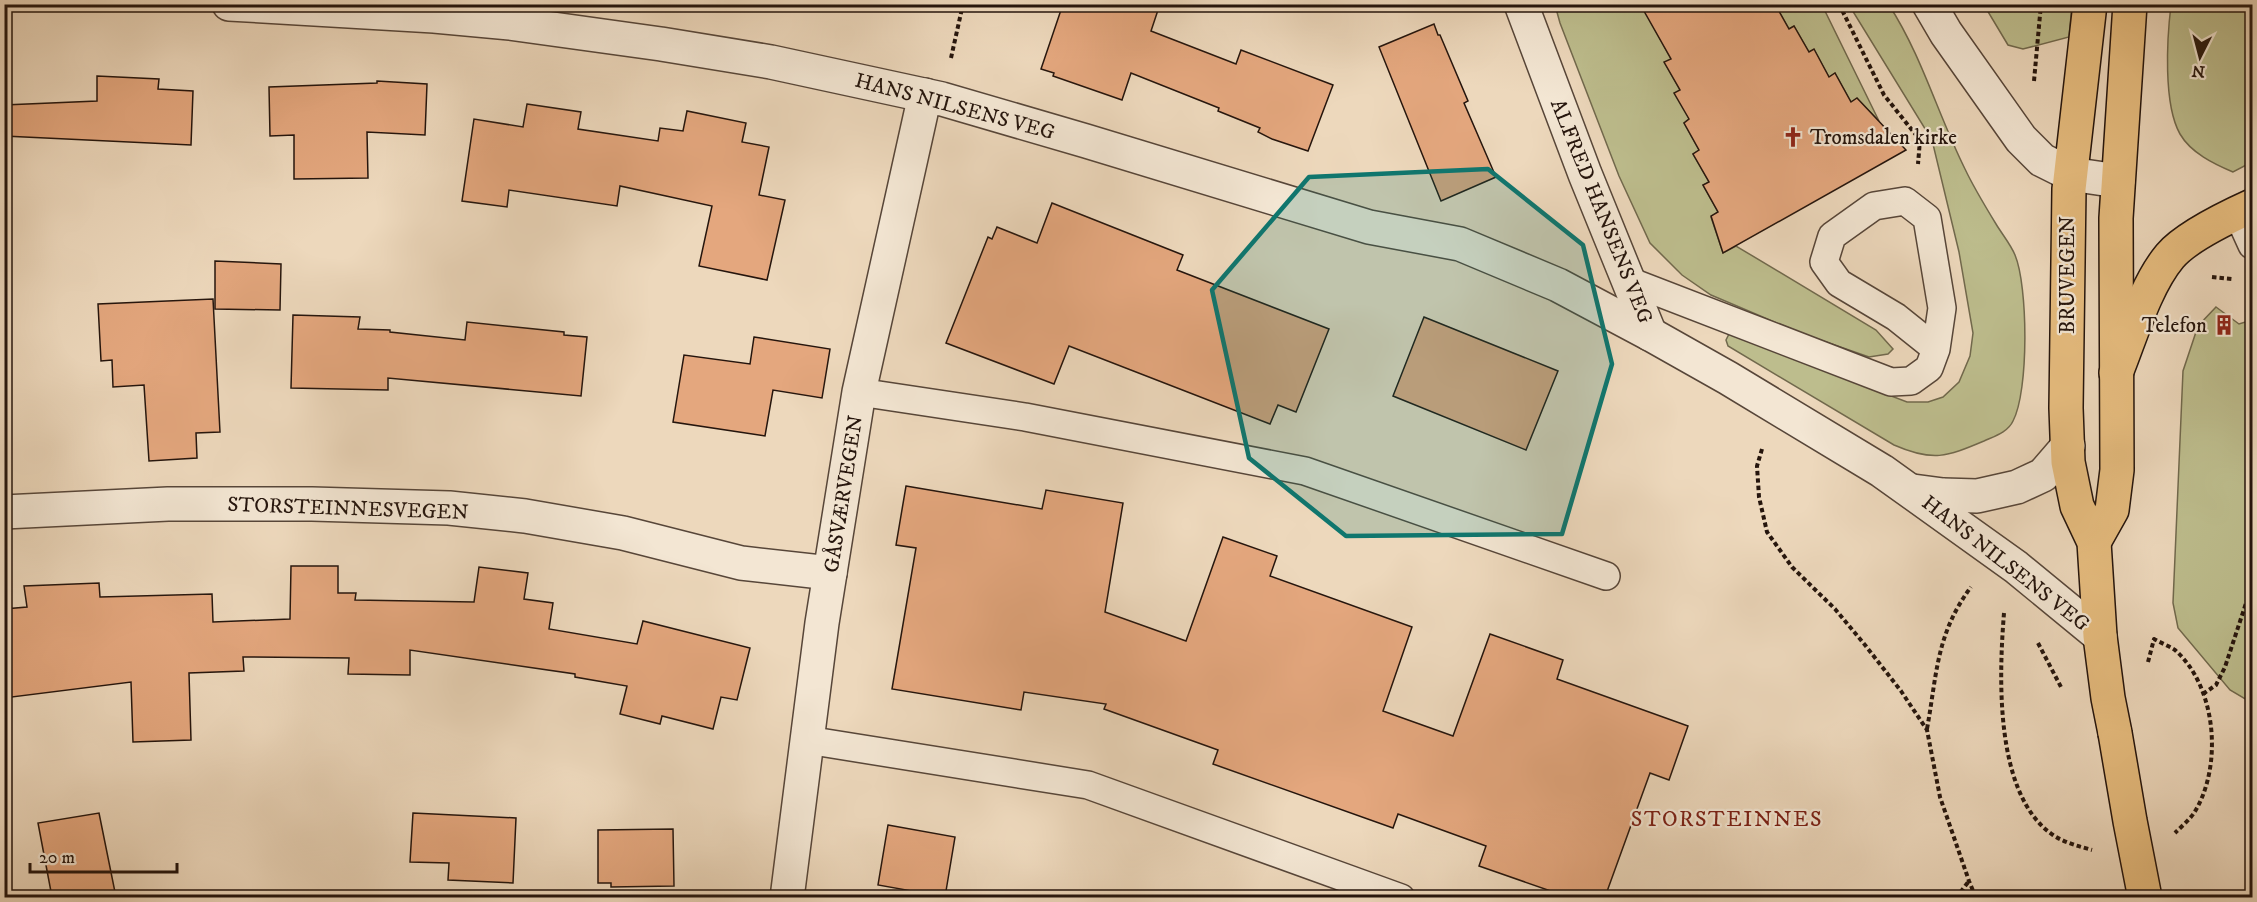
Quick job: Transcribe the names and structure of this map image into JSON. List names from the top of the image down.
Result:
{
  "streets": {
    "main road": ["BRUVEGEN"],
    "street": [
      "HANS NILSENS VEG",
      "ALFRED HANSENS VEG",
      "GÅSVÆRVEGEN",
      "STORSTEINNESVEGEN"
    ]
  },
  "crossings": [
    ["HANS NILSENS VEG", "ALFRED HANSENS VEG"],
    ["HANS NILSENS VEG", "BRUVEGEN"],
    ["HANS NILSENS VEG", "GÅSVÆRVEGEN"],
    ["GÅSVÆRVEGEN", "STORSTEINNESVEGEN"]
  ],
  "districts": ["STORSTEINNES"],
  "places": {
    "church": ["Tromsdalen kirke"],
    "building": ["Telefon"]
  },
  "scale_bar": "20 m",
  "north": "bottom"
}
